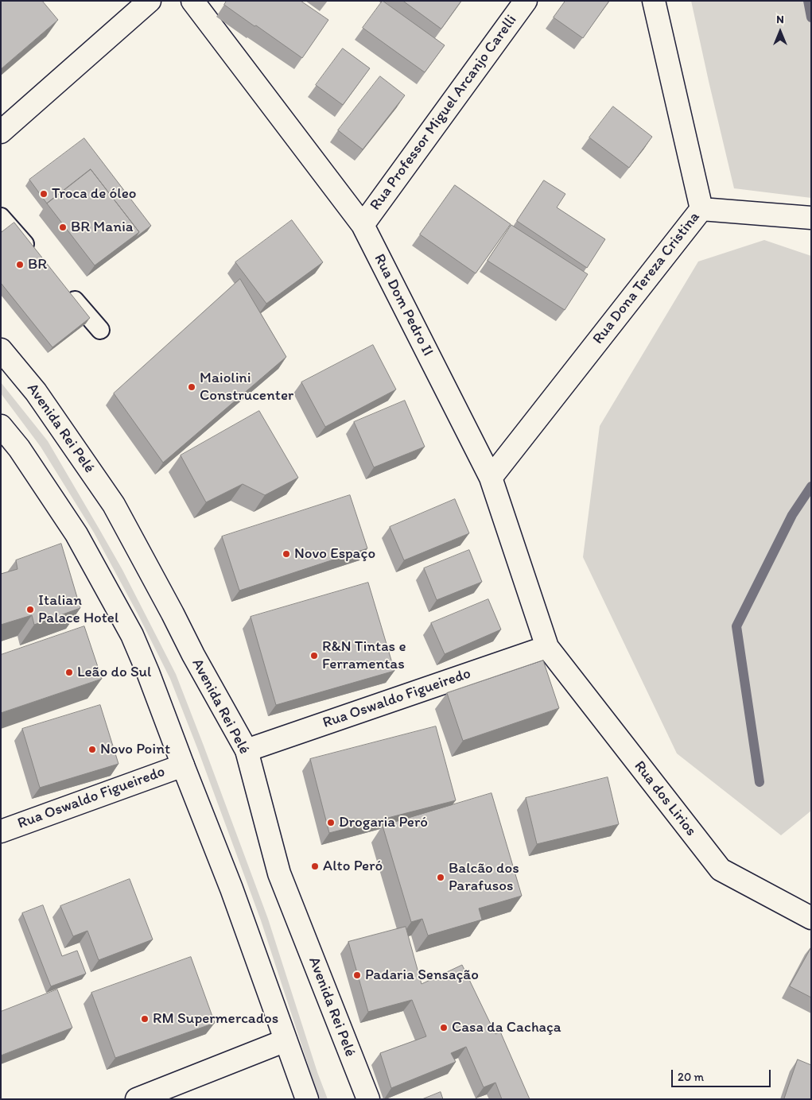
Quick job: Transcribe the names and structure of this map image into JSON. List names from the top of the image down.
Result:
{
  "streets": {
    "street": [
      "Rua Professor Miguel Arcanjo Carelli",
      "Rua Dona Tereza Cristina",
      "Rua Dom Pedro II",
      "Avenida Rei Pelé",
      "Rua Oswaldo Figueiredo",
      "Rua dos Lirios"
    ]
  },
  "crossings": [
    ["Rua Professor Miguel Arcanjo Carelli", "Rua Dom Pedro II"],
    ["Rua Dona Tereza Cristina", "Rua Dom Pedro II"],
    ["Rua Dom Pedro II", "Rua Oswaldo Figueiredo"],
    ["Rua Dom Pedro II", "Rua dos Lirios"],
    ["Avenida Rei Pelé", "Rua Oswaldo Figueiredo"],
    ["Rua Oswaldo Figueiredo", "Rua dos Lirios"]
  ],
  "places": [
    "Troca de óleo",
    "BR Mania",
    "BR",
    "Maiolini Construcenter",
    "Novo Espaço",
    "Italian Palace Hotel",
    "R&N Tintas e Ferramentas",
    "Leão do Sul",
    "Novo Point",
    "Drogaria Peró",
    "Alto Peró",
    "Balcão dos Parafusos",
    "Padaria Sensação",
    "RM Supermercados",
    "Casa da Cachaça"
  ],
  "scale_bar": "20 m",
  "north": "top"
}
